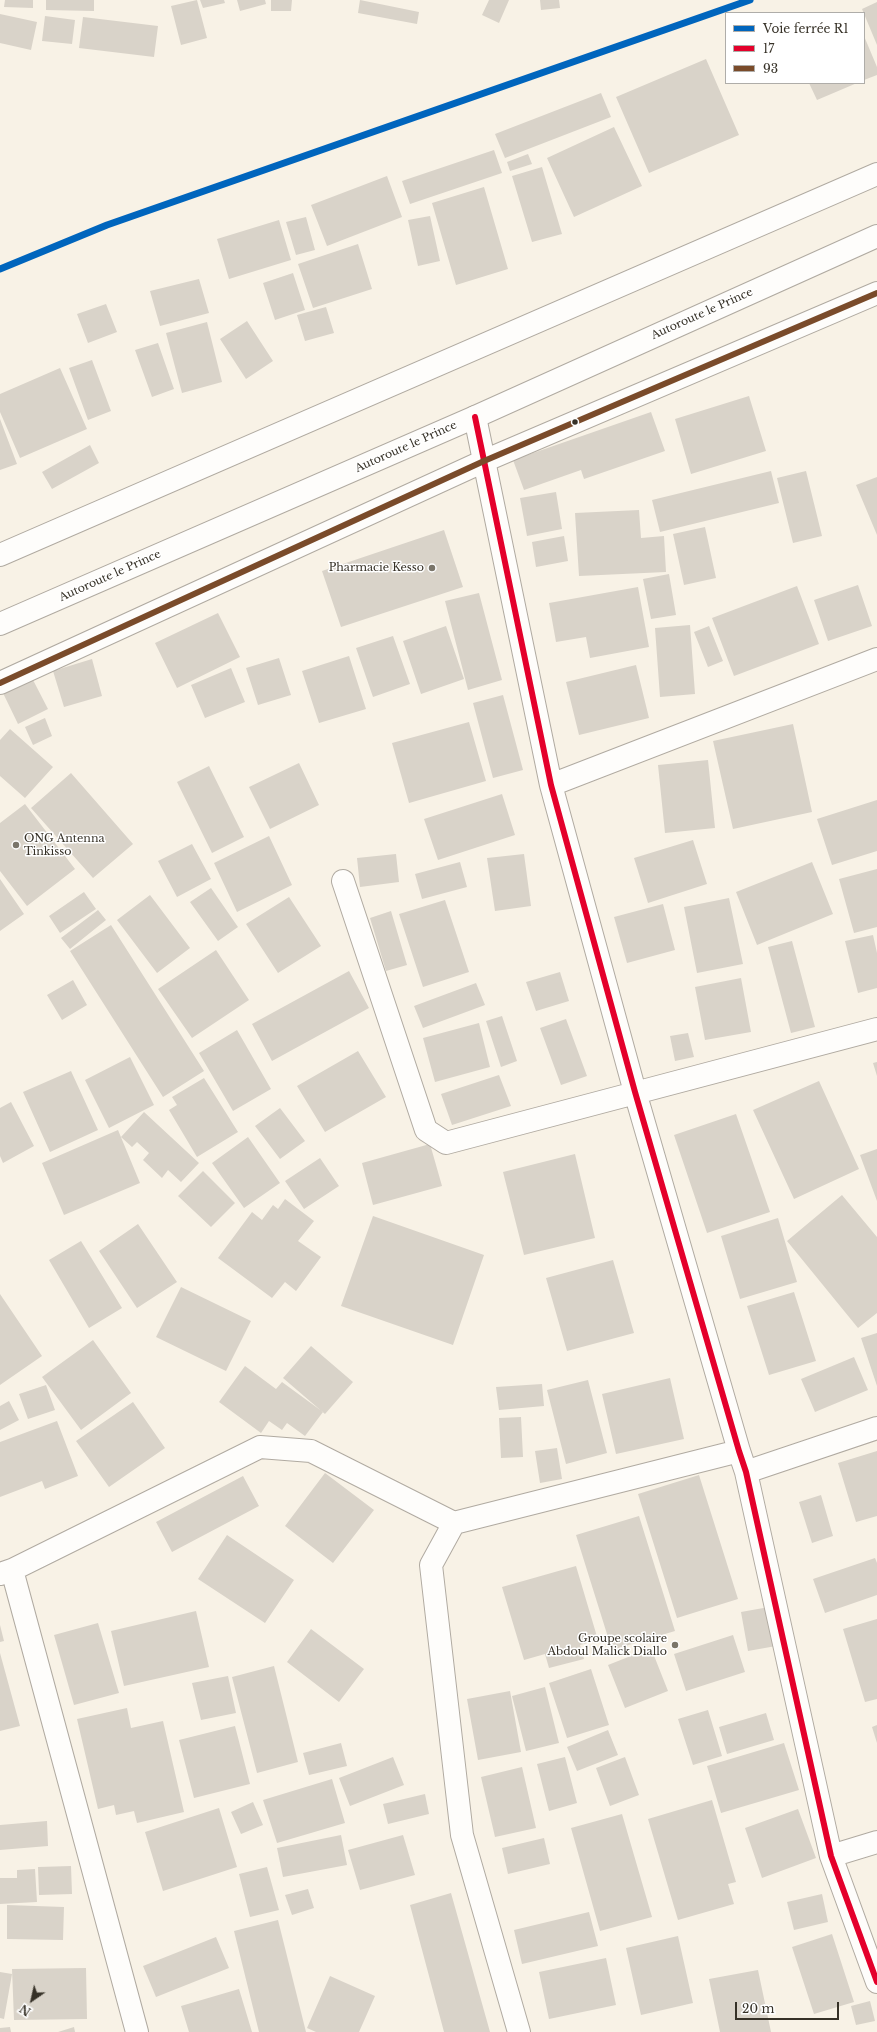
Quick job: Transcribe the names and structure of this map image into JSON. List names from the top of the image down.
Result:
{
  "streets": {
    "street": ["Autoroute le Prince"]
  },
  "places": ["Pharmacie Kesso", "ONG Antenna Tinkisso", "Groupe scolaire Abdoul Malick Diallo"],
  "lines": ["rail line R1", "transit line 93", "transit line 17"],
  "legend": ["Voie ferrée R1", "17", "93"],
  "scale_bar": "20 m",
  "north": "bottom left"
}
